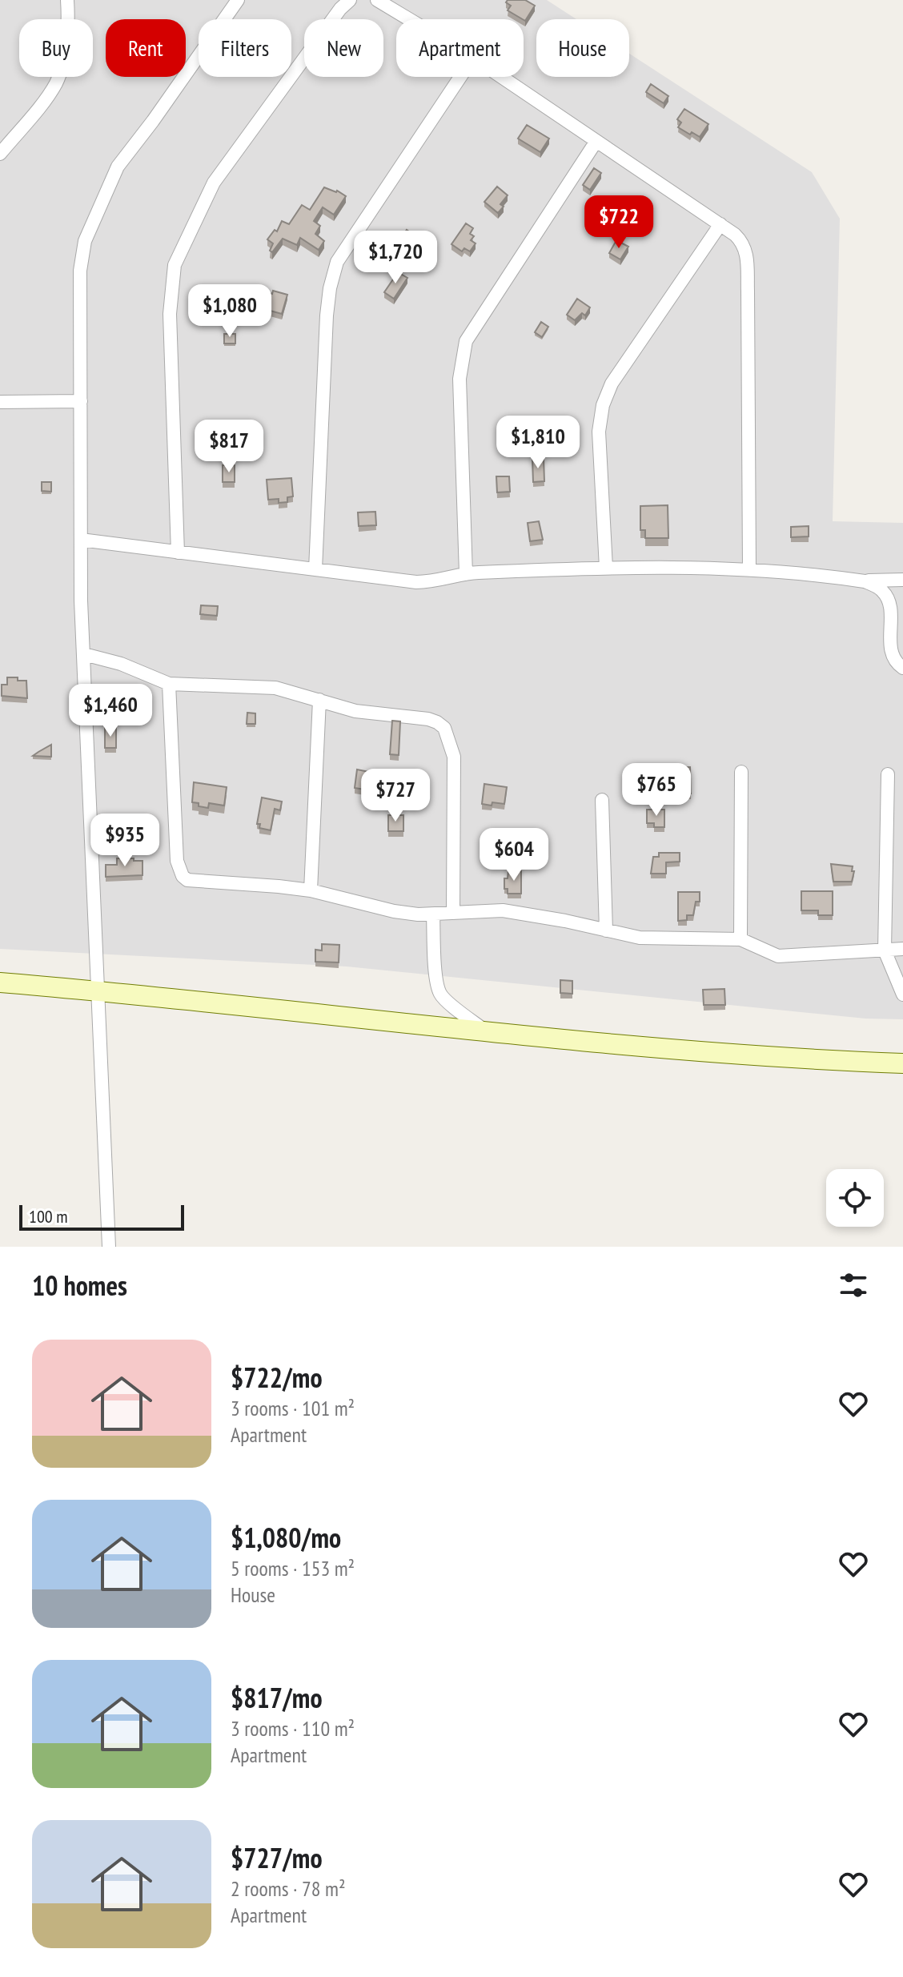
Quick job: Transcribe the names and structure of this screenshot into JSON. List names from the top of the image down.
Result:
{
  "scale_bar": "100 m",
  "page": {
    "chip": [
      "Buy",
      "Rent",
      "Filters",
      "New",
      "Apartment",
      "House"
    ],
    "price": [
      "$722",
      "$1,720",
      "$1,080",
      "$1,810",
      "$817",
      "$1,460",
      "$765",
      "$727",
      "$935",
      "$604"
    ],
    "scale": "100 m",
    "heading": "10 homes",
    "list": [
      {
        "name": "$722/mo",
        "note": "3 rooms · 101 m² · Apartment"
      },
      {
        "name": "$1,080/mo",
        "note": "5 rooms · 153 m² · House"
      },
      {
        "name": "$817/mo",
        "note": "3 rooms · 110 m² · Apartment"
      },
      {
        "name": "$727/mo",
        "note": "2 rooms · 78 m² · Apartment"
      }
    ]
  }
}
